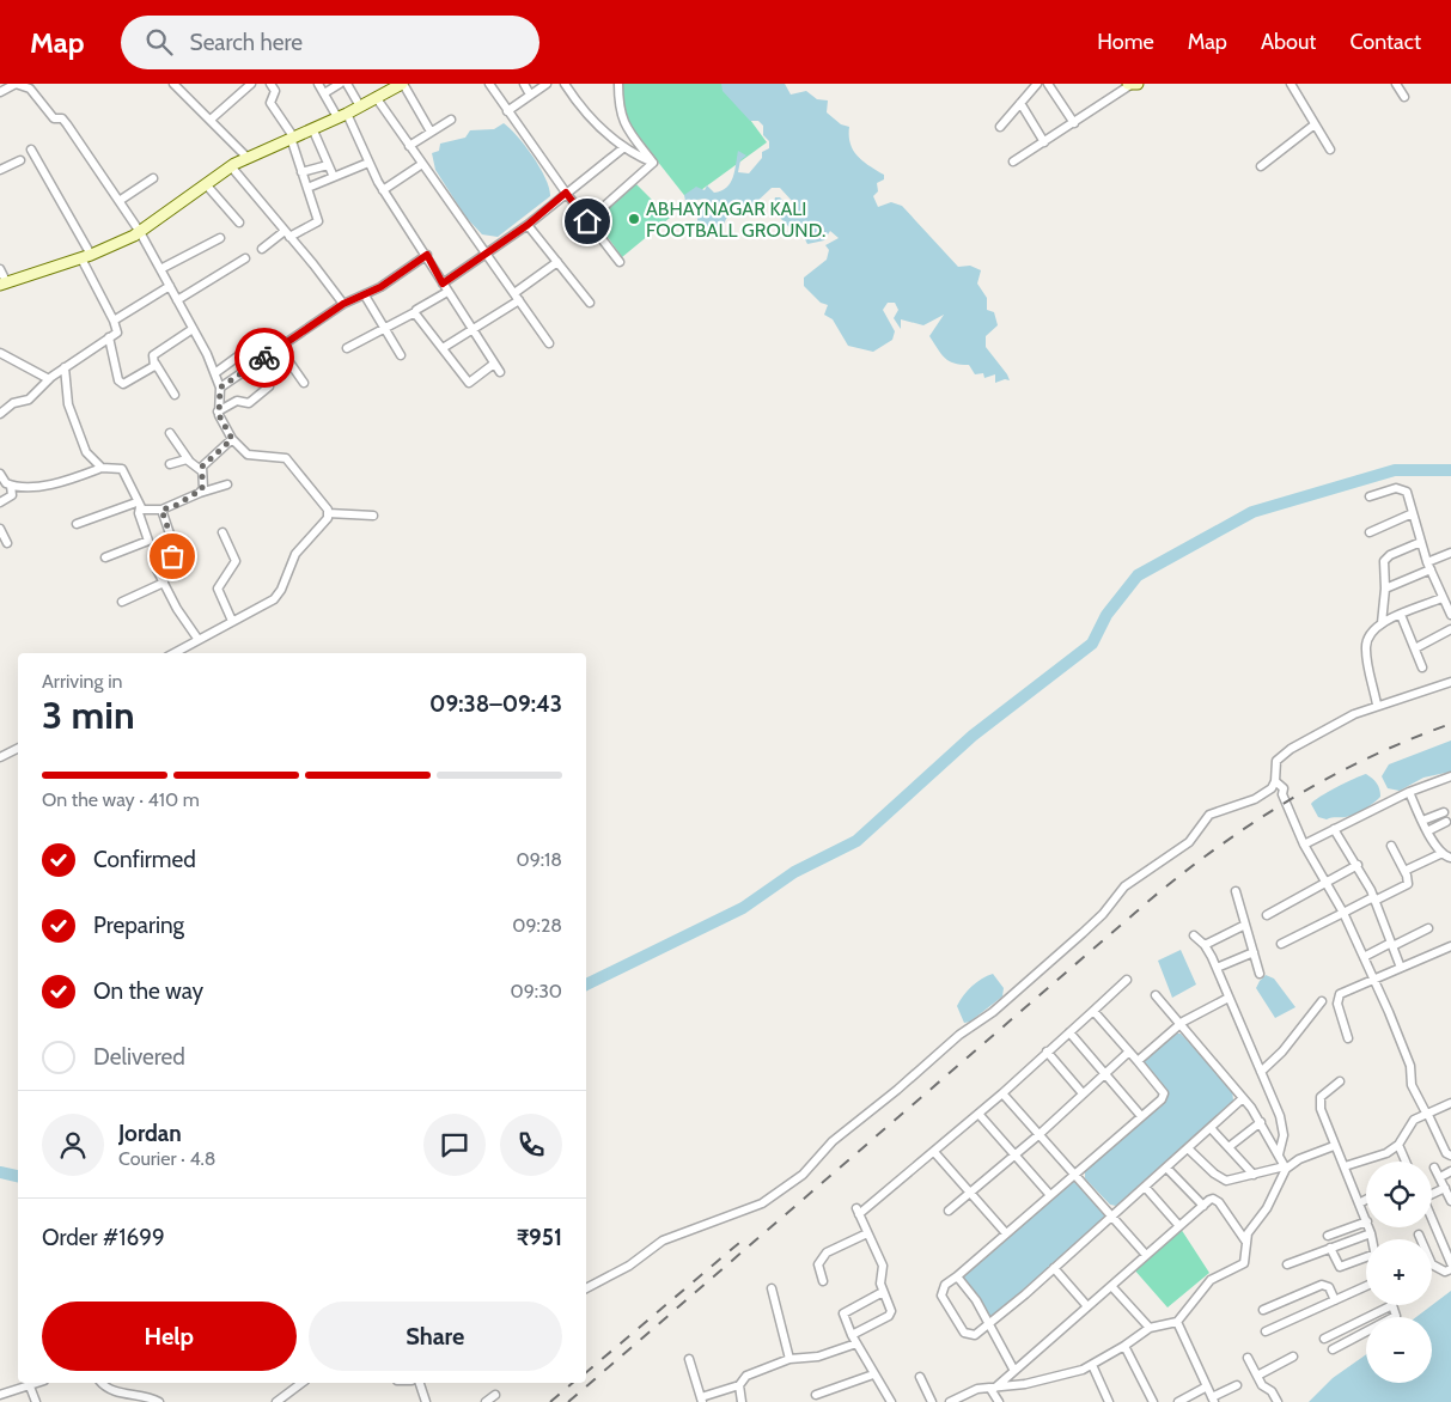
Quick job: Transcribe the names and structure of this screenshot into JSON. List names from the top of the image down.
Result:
{
  "places": ["ABHAYNAGAR KALI FOOTBALL GROUND."],
  "page": {
    "header": "Map",
    "search": "Search here",
    "nav": [
      "Home",
      "Map",
      "About",
      "Contact"
    ],
    "heading": ["3 min", "Arriving in", "09:38–09:43"],
    "panel": [
      "Jordan",
      "Courier · 4.8",
      "Order #1699",
      "₹951"
    ],
    "bar": "On the way · 410 m",
    "list": [
      ["Confirmed", "09:18"],
      ["Preparing", "09:28"],
      ["On the way", "09:30"],
      "Delivered"
    ],
    "map_buttons": ["+", "−"],
    "buttons": ["Help", "Share"]
  }
}
